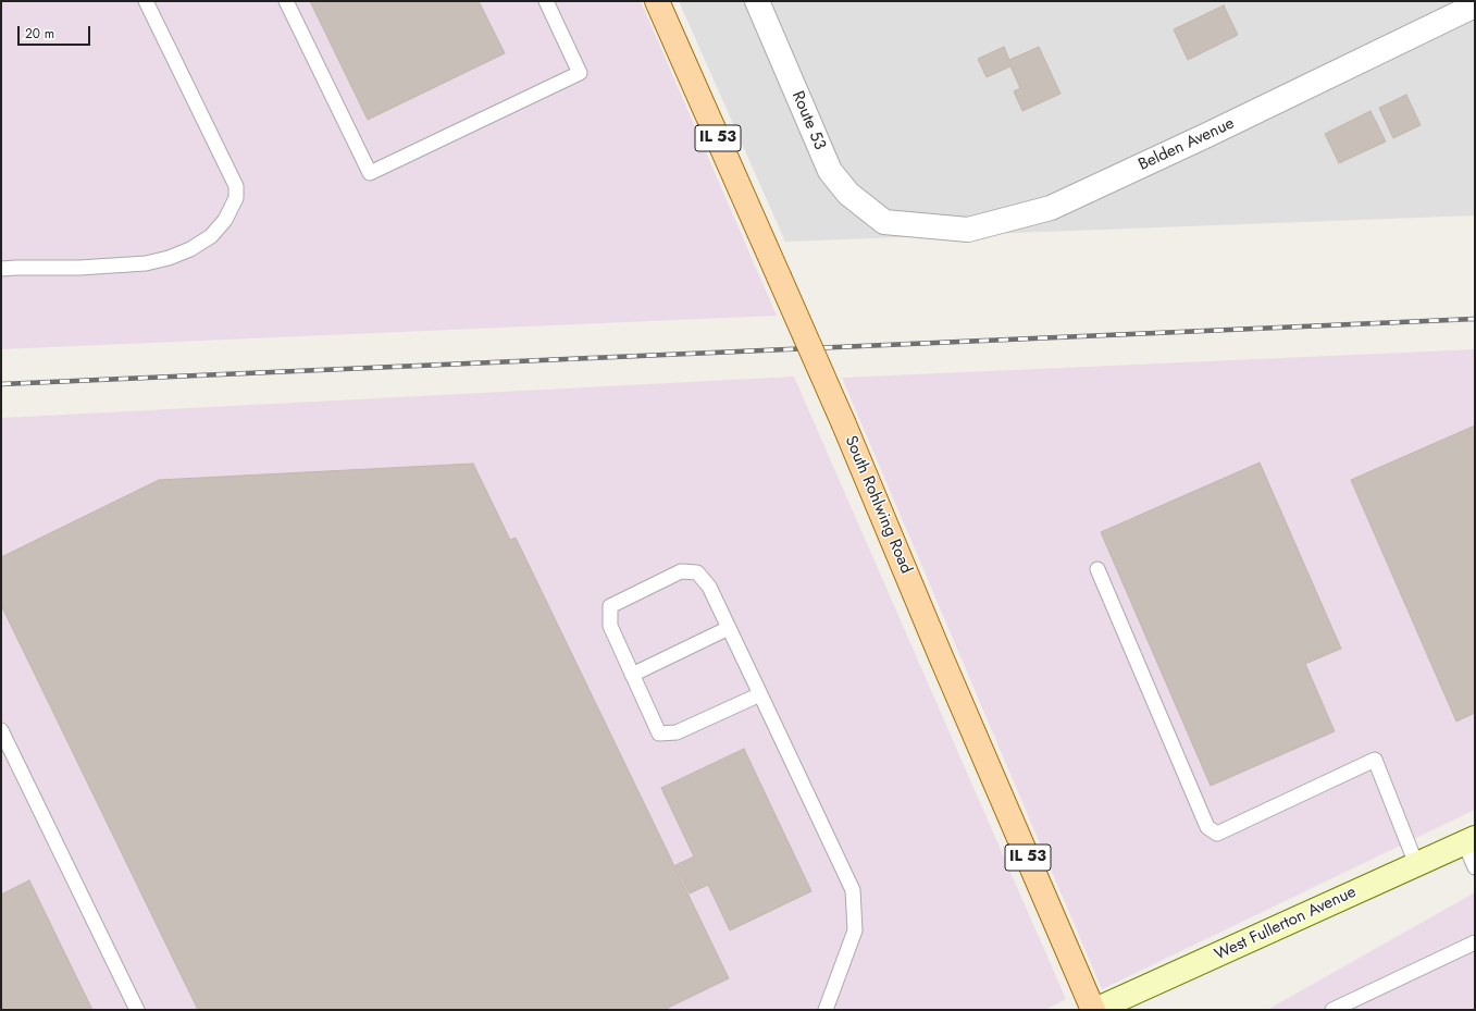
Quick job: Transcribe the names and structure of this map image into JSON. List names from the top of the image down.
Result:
{
  "streets": {
    "main road": ["IL 53", "South Rohlwing Road"],
    "street": ["Route 53", "Belden Avenue", "West Fullerton Avenue"]
  },
  "crossings": [
    ["Route 53", "Belden Avenue"],
    ["South Rohlwing Road", "West Fullerton Avenue"]
  ],
  "scale_bar": "20 m"
}
